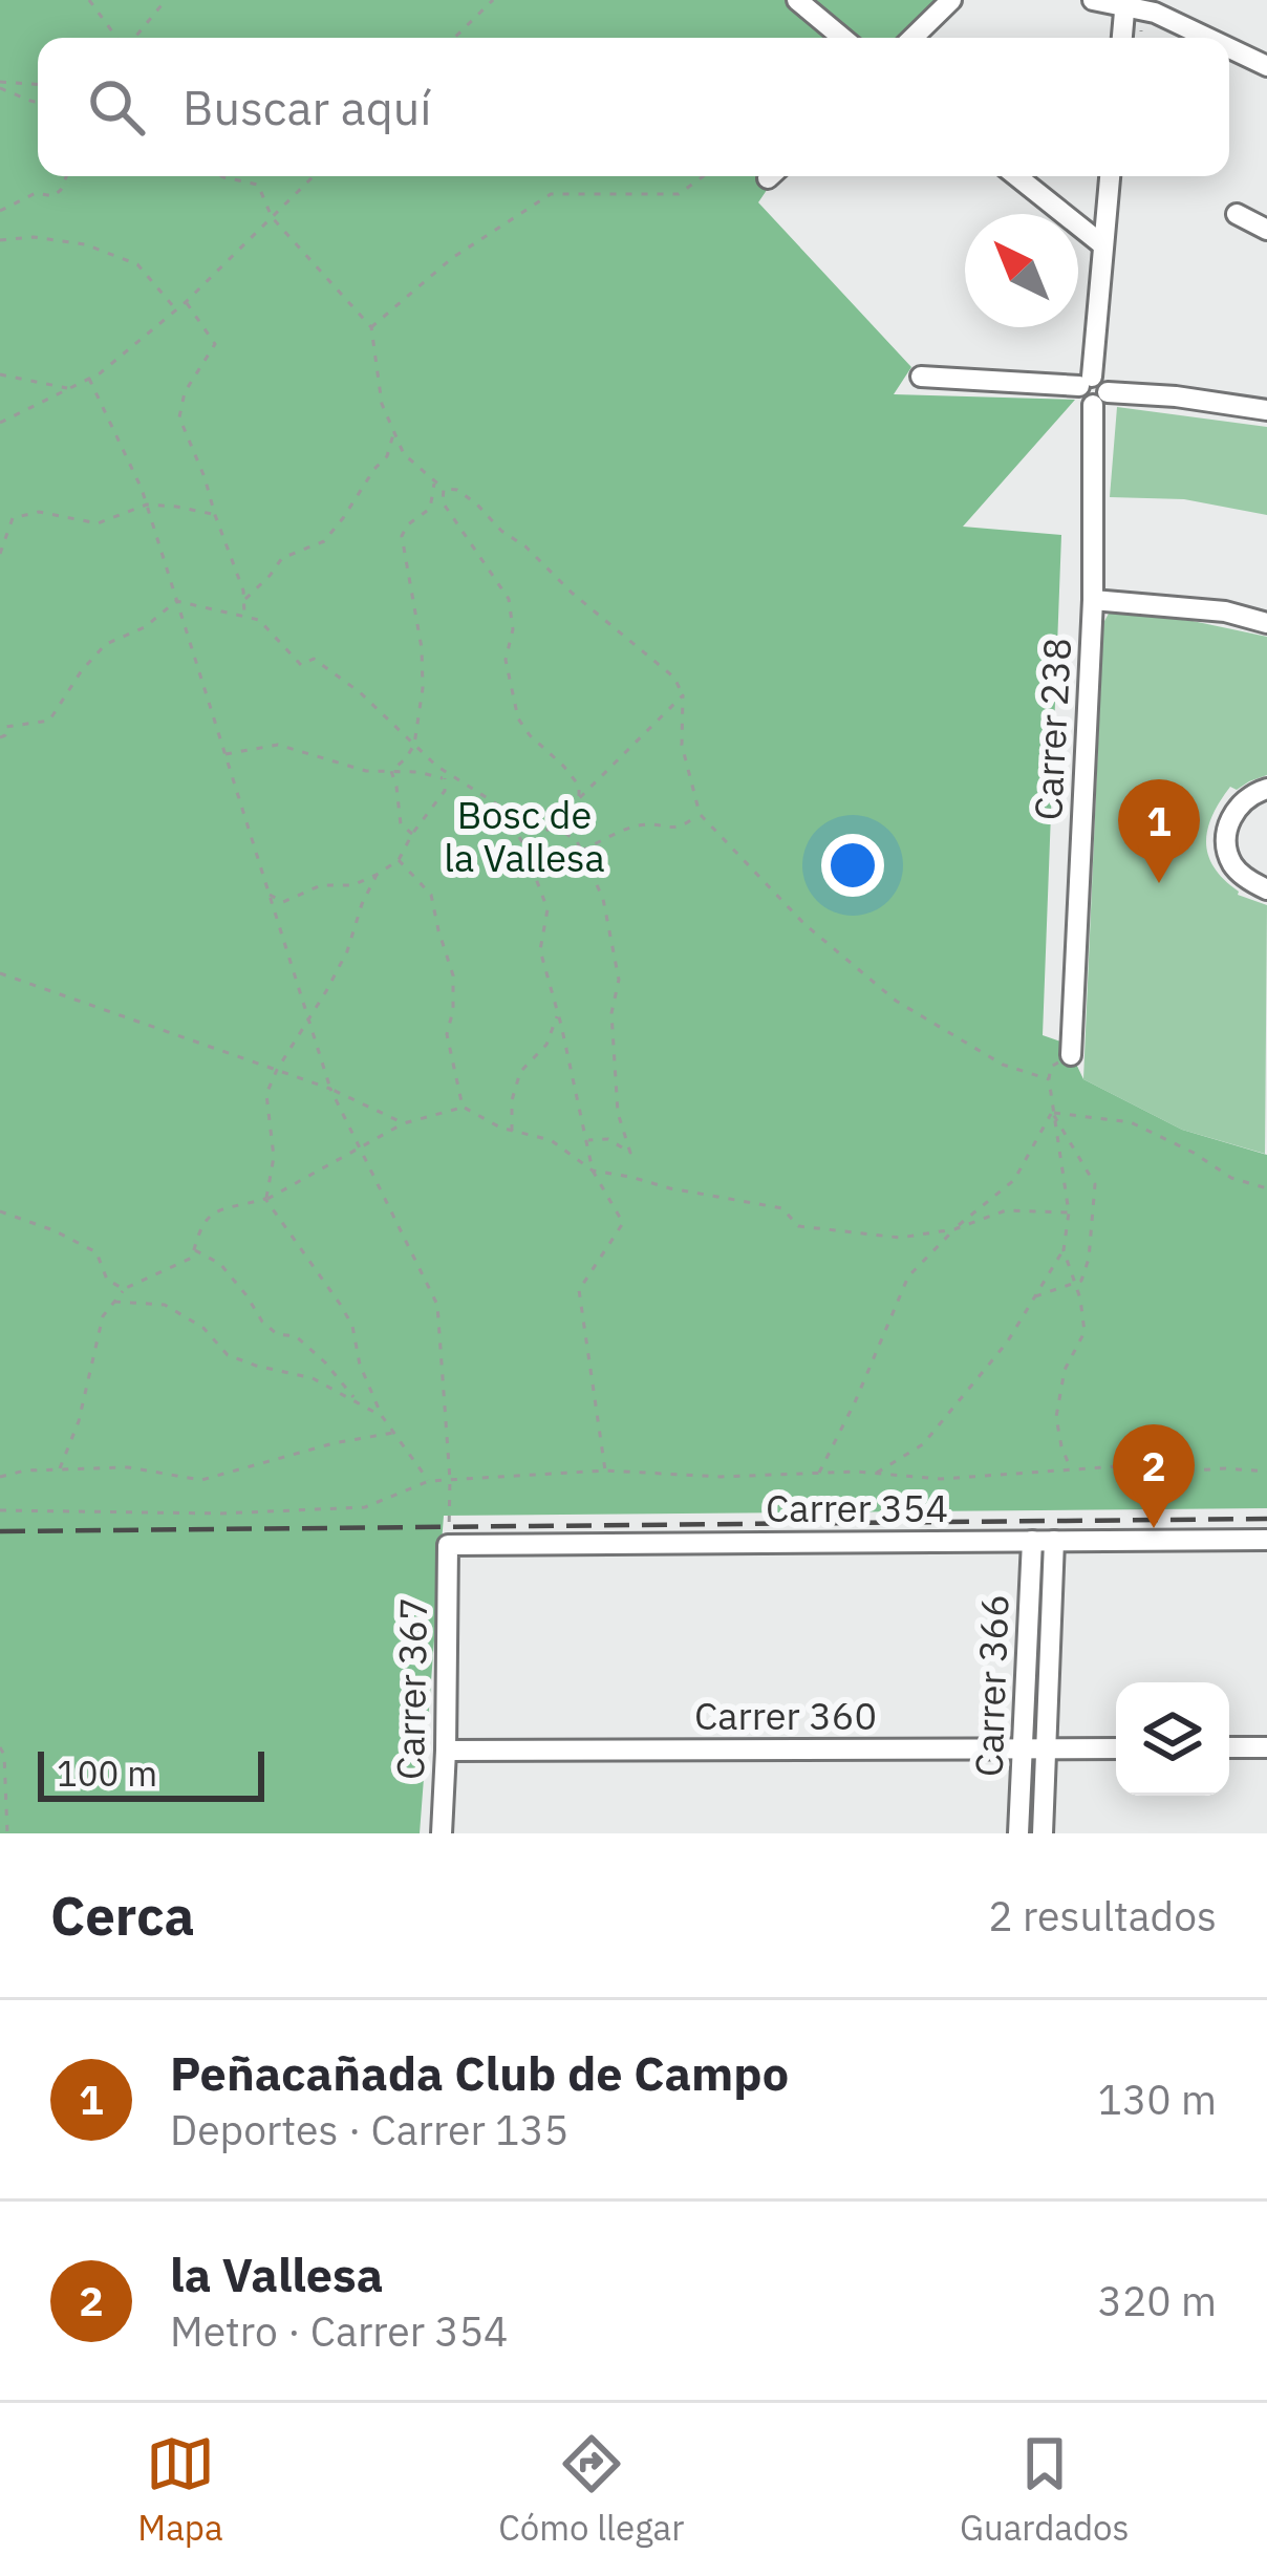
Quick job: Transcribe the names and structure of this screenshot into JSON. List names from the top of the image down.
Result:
{
  "streets": {
    "street": [
      "Carrer 238",
      "Carrer 354",
      "Carrer 366",
      "Carrer 367",
      "Carrer 360"
    ]
  },
  "crossings": [
    ["Carrer 354", "Carrer 366"],
    ["Carrer 354", "Carrer 367"],
    ["Carrer 366", "Carrer 360"],
    ["Carrer 367", "Carrer 360"]
  ],
  "parks": ["Bosc de la Vallesa"],
  "scale_bar": "100 m",
  "north": "top left",
  "page": {
    "search": "Buscar aquí",
    "pins": ["1", "2"],
    "scale": "100 m",
    "heading": ["Cerca", "2 resultados"],
    "list": [
      {
        "mark": "1",
        "name": "Peñacañada Club de Campo",
        "note": "Deportes · Carrer 135",
        "value": "130 m"
      },
      {
        "mark": "2",
        "name": "la Vallesa",
        "note": "Metro · Carrer 354",
        "value": "320 m"
      }
    ],
    "nav": ["Mapa", "Cómo llegar", "Guardados"]
  }
}
